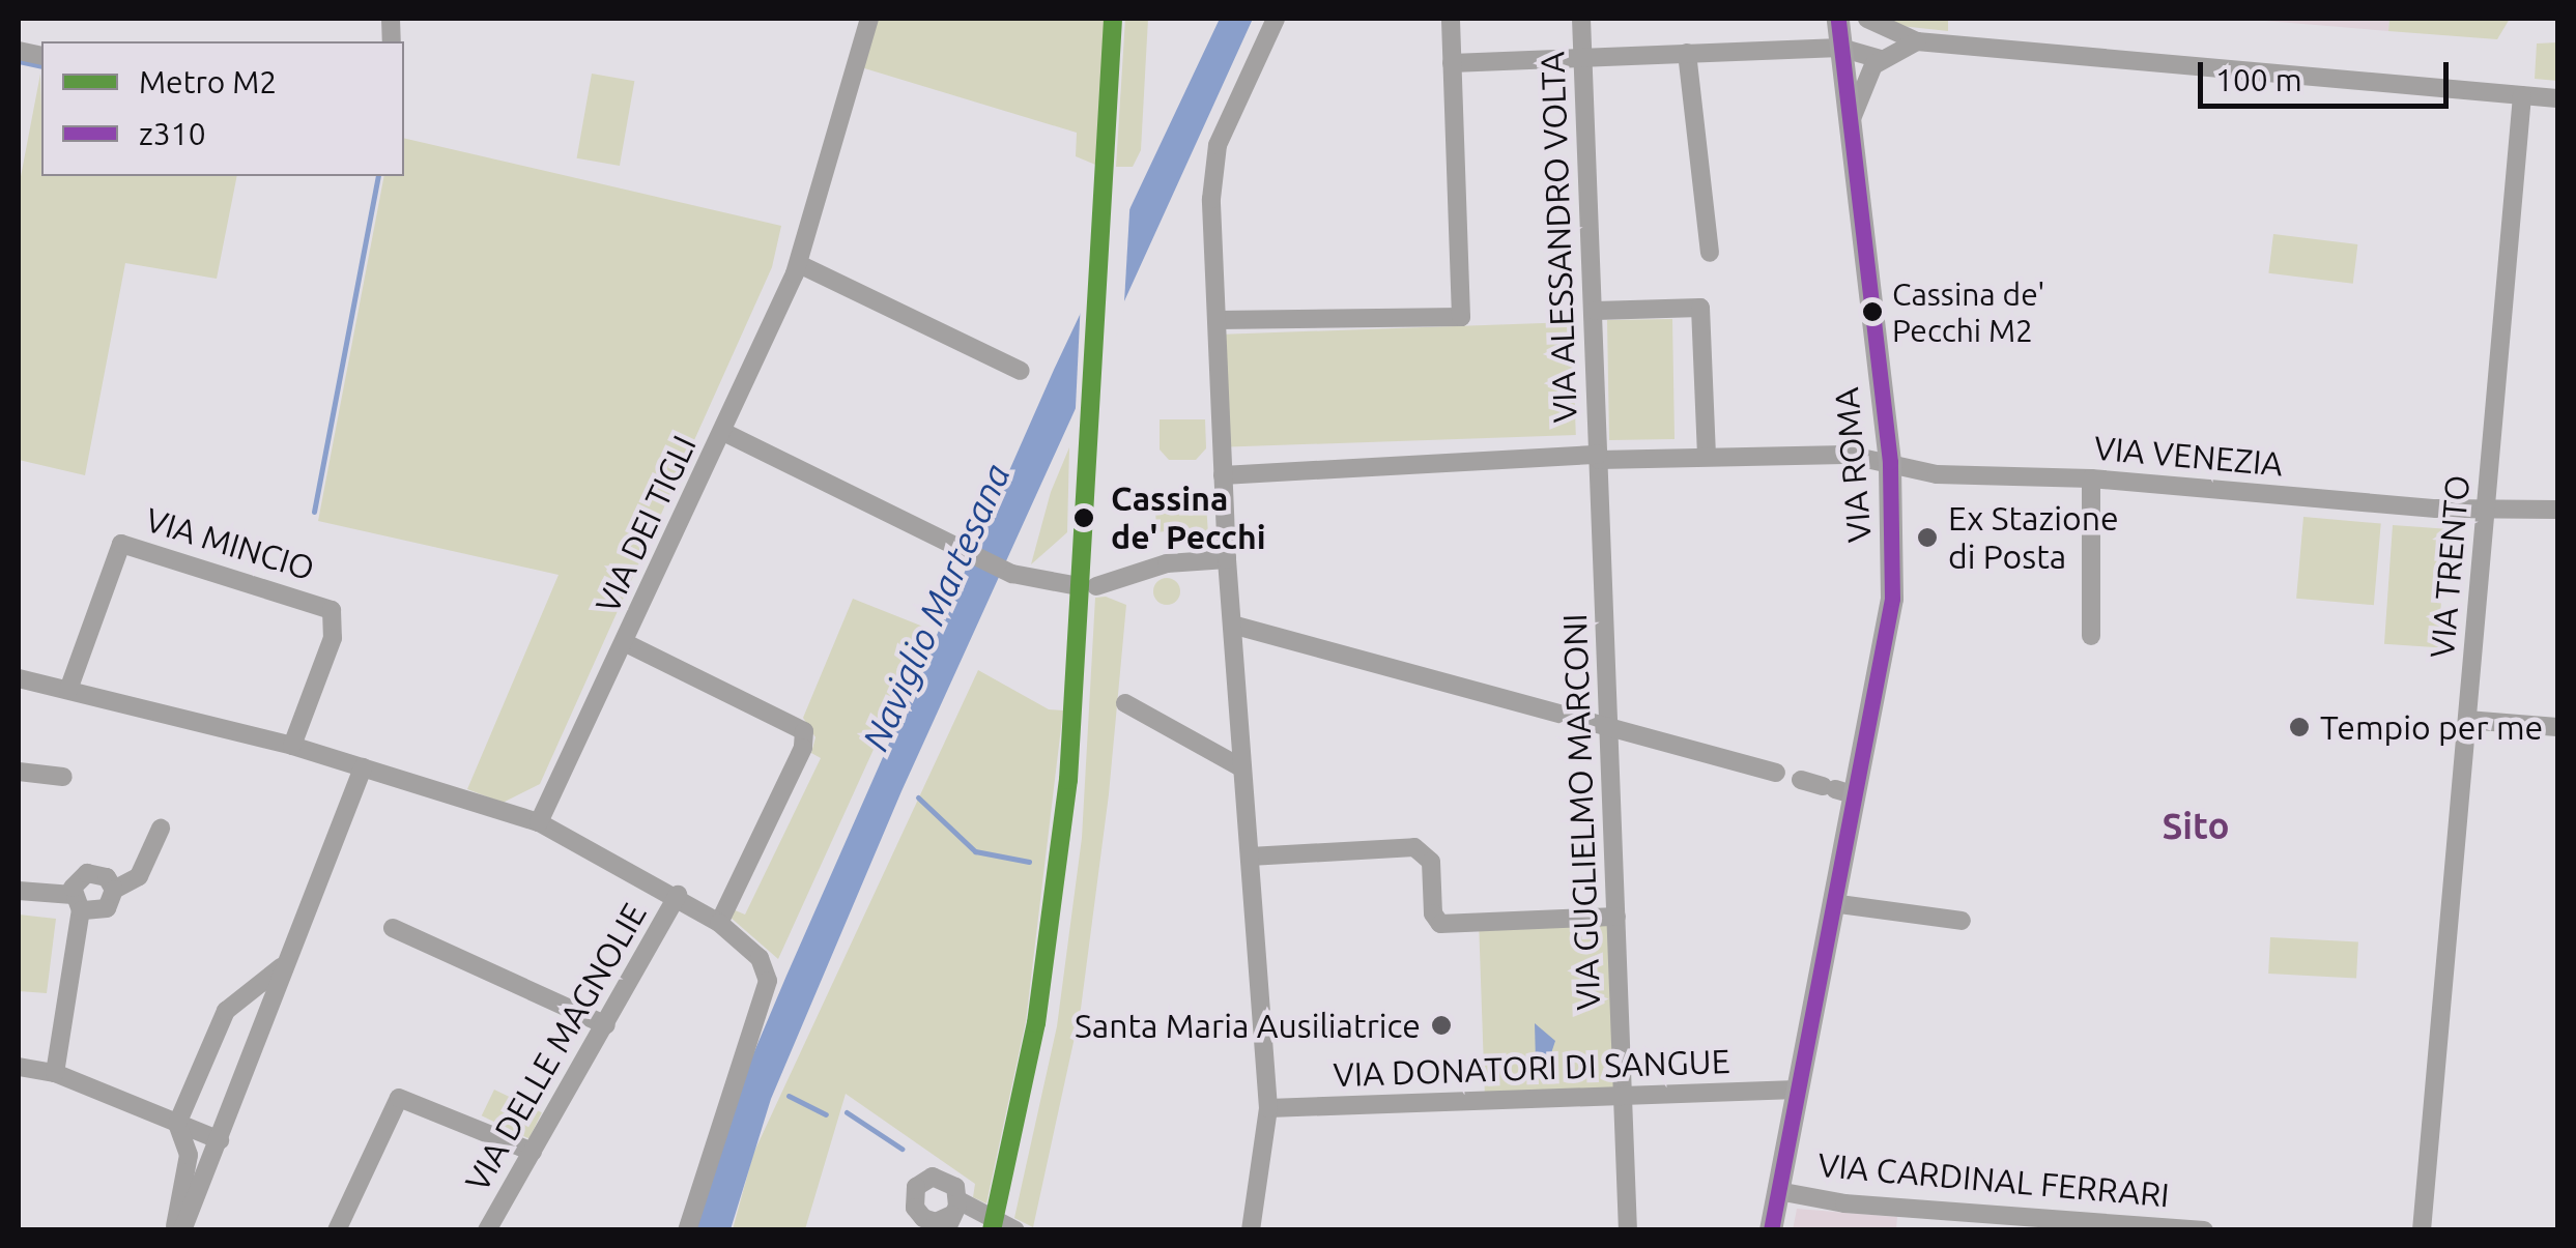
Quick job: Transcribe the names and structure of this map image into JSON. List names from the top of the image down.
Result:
{
  "streets": {
    "main road": ["VIA ROMA"],
    "street": [
      "VIA ALESSANDRO VOLTA",
      "VIA VENEZIA",
      "VIA DEI TIGLI",
      "VIA MINCIO",
      "VIA TRENTO",
      "VIA GUGLIELMO MARCONI",
      "VIA DELLE MAGNOLIE",
      "VIA DONATORI DI SANGUE",
      "VIA CARDINAL FERRARI"
    ]
  },
  "crossings": [
    ["VIA ALESSANDRO VOLTA", "VIA VENEZIA"],
    ["VIA ALESSANDRO VOLTA", "VIA GUGLIELMO MARCONI"],
    ["VIA VENEZIA", "VIA ROMA"],
    ["VIA VENEZIA", "VIA TRENTO"],
    ["VIA VENEZIA", "VIA GUGLIELMO MARCONI"],
    ["VIA ROMA", "VIA DONATORI DI SANGUE"],
    ["VIA ROMA", "VIA CARDINAL FERRARI"],
    ["VIA GUGLIELMO MARCONI", "VIA DONATORI DI SANGUE"]
  ],
  "districts": ["Sito"],
  "water": ["Naviglio Martesana"],
  "places": [
    "Cassina de' Pecchi M2",
    "Cassina de' Pecchi",
    "Ex Stazione di Posta",
    "Tempio per me",
    "Santa Maria Ausiliatrice"
  ],
  "lines": ["metro line M2", "transit line z310"],
  "legend": ["Metro M2", "z310"],
  "scale_bar": "100 m"
}
